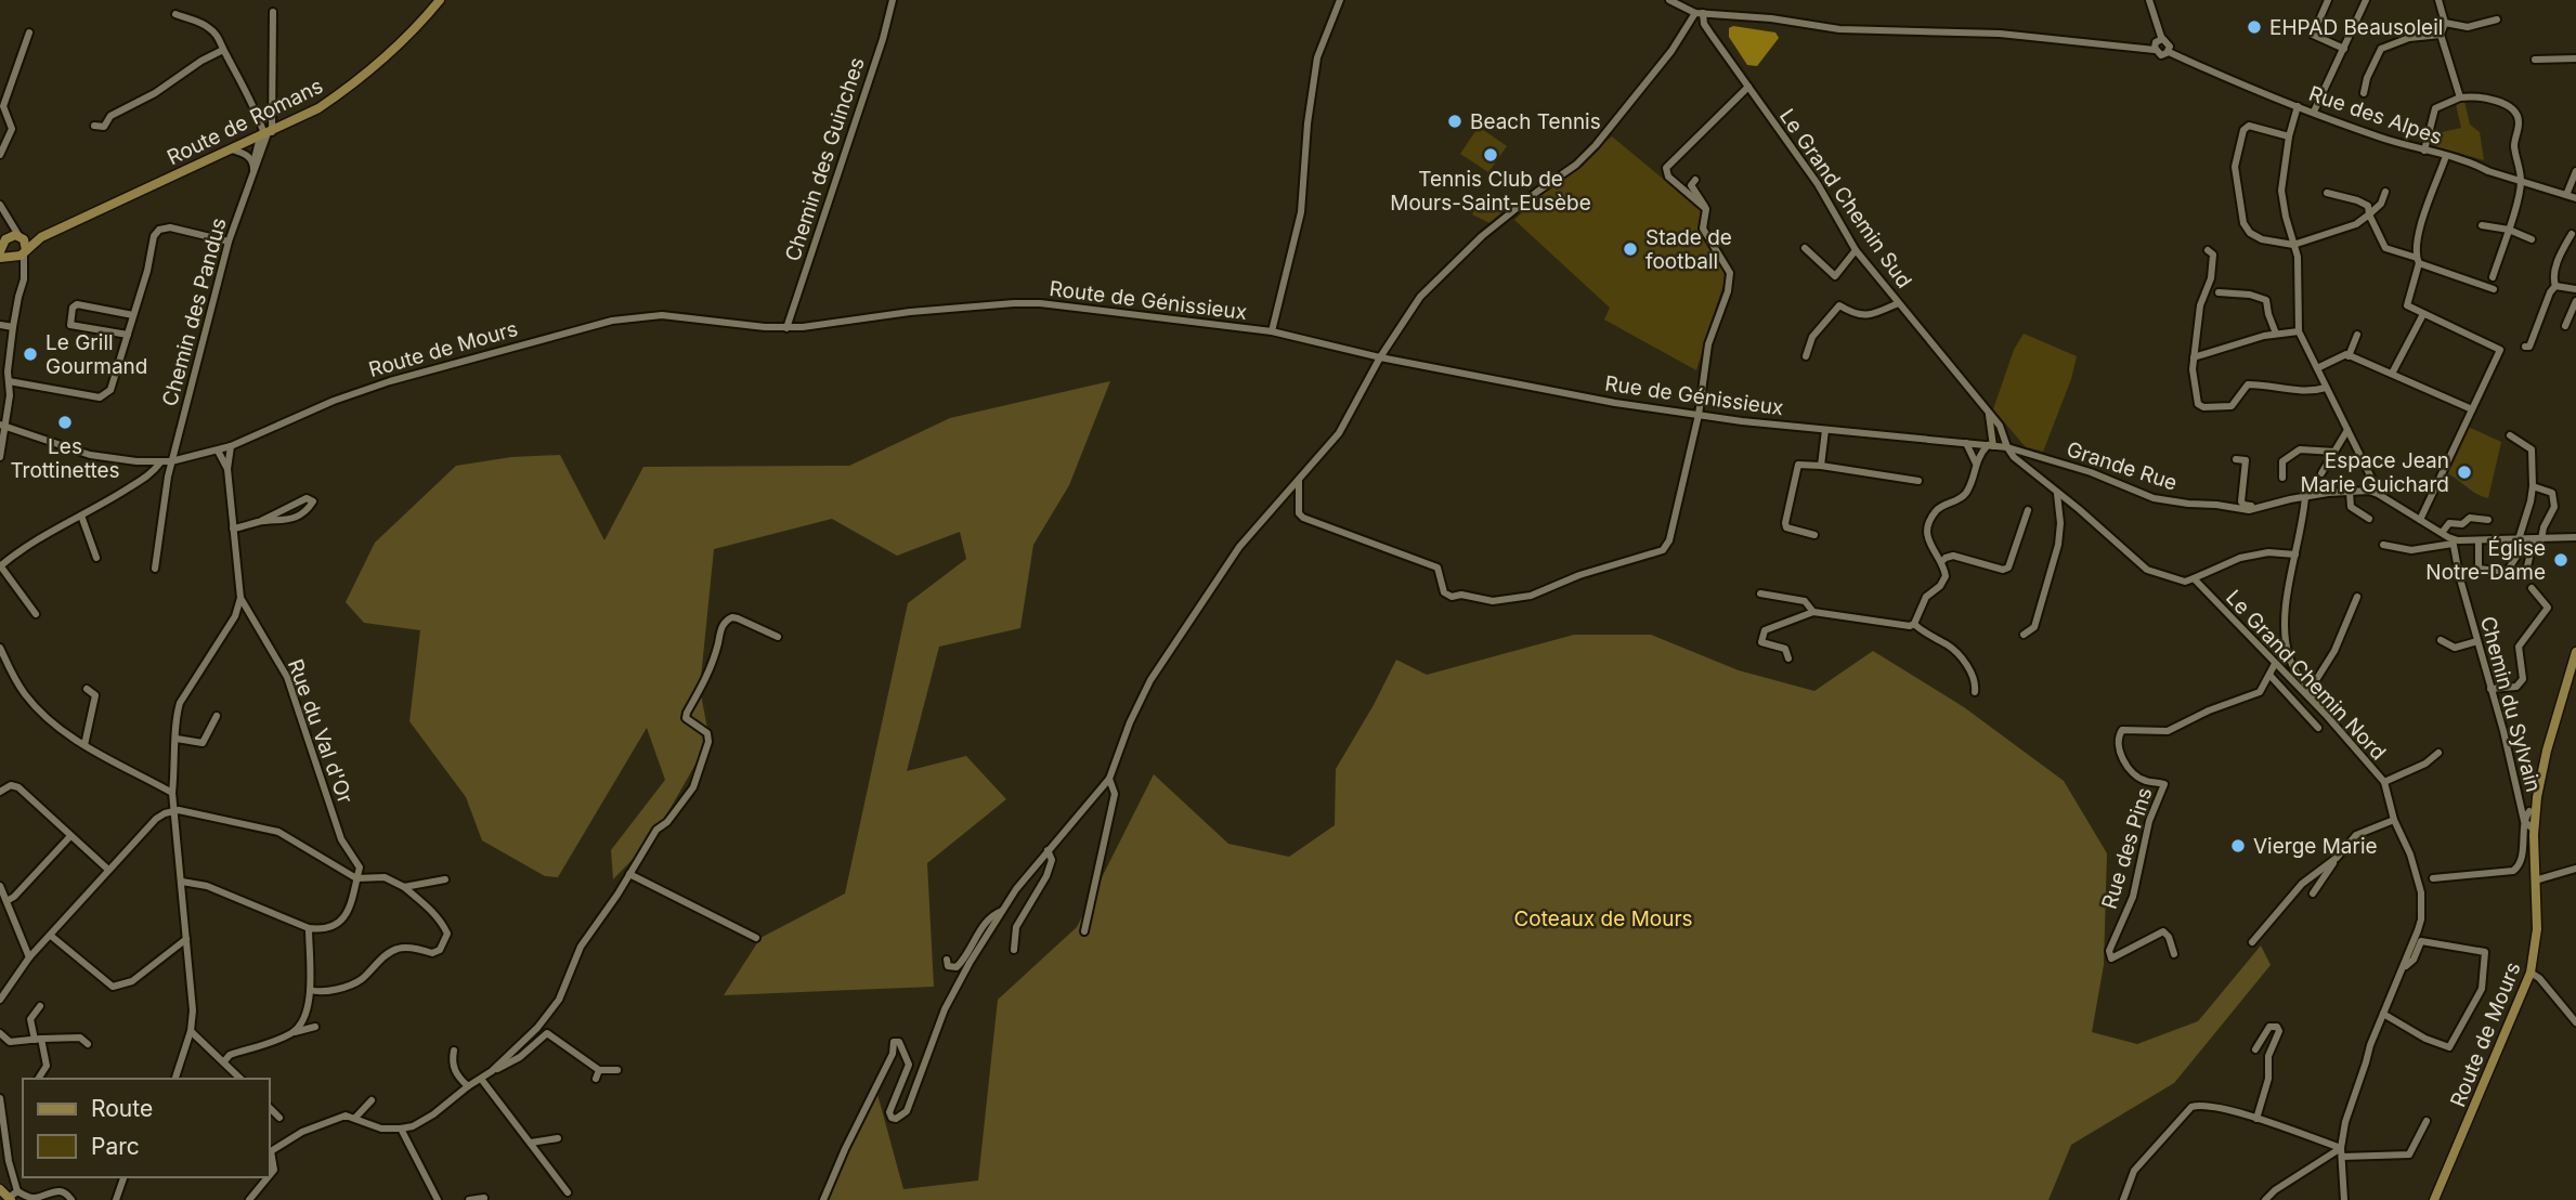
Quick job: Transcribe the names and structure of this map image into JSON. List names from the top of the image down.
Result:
{
  "streets": {
    "main road": ["Route de Romans", "Route de Mours"],
    "street": [
      "Rue des Alpes",
      "Chemin des Guinches",
      "Le Grand Chemin Sud",
      "Route de Génissieux",
      "Chemin des Pandus",
      "Rue de Génissieux",
      "Grande Rue",
      "Le Grand Chemin Nord",
      "Chemin du Sylvain",
      "Rue du Val d'Or",
      "Rue des Pins"
    ]
  },
  "crossings": [
    ["Route de Romans", "Chemin des Pandus"],
    ["Chemin des Guinches", "Route de Mours"],
    ["Le Grand Chemin Sud", "Rue de Génissieux"],
    ["Le Grand Chemin Sud", "Grande Rue"],
    ["Route de Génissieux", "Route de Mours"],
    ["Route de Génissieux", "Rue de Génissieux"],
    ["Chemin des Pandus", "Route de Mours"],
    ["Route de Mours", "Chemin du Sylvain"],
    ["Rue de Génissieux", "Grande Rue"],
    ["Le Grand Chemin Nord", "Rue des Pins"]
  ],
  "parks": ["Coteaux de Mours"],
  "places": [
    "EHPAD Beausoleil",
    "Beach Tennis",
    "Tennis Club de Mours-Saint-Eusèbe",
    "Stade de football",
    "Le Grill Gourmand",
    "Les Trottinettes",
    "Espace Jean Marie Guichard",
    "Église Notre-Dame",
    "Vierge Marie"
  ],
  "legend": ["Route", "Parc"]
}
